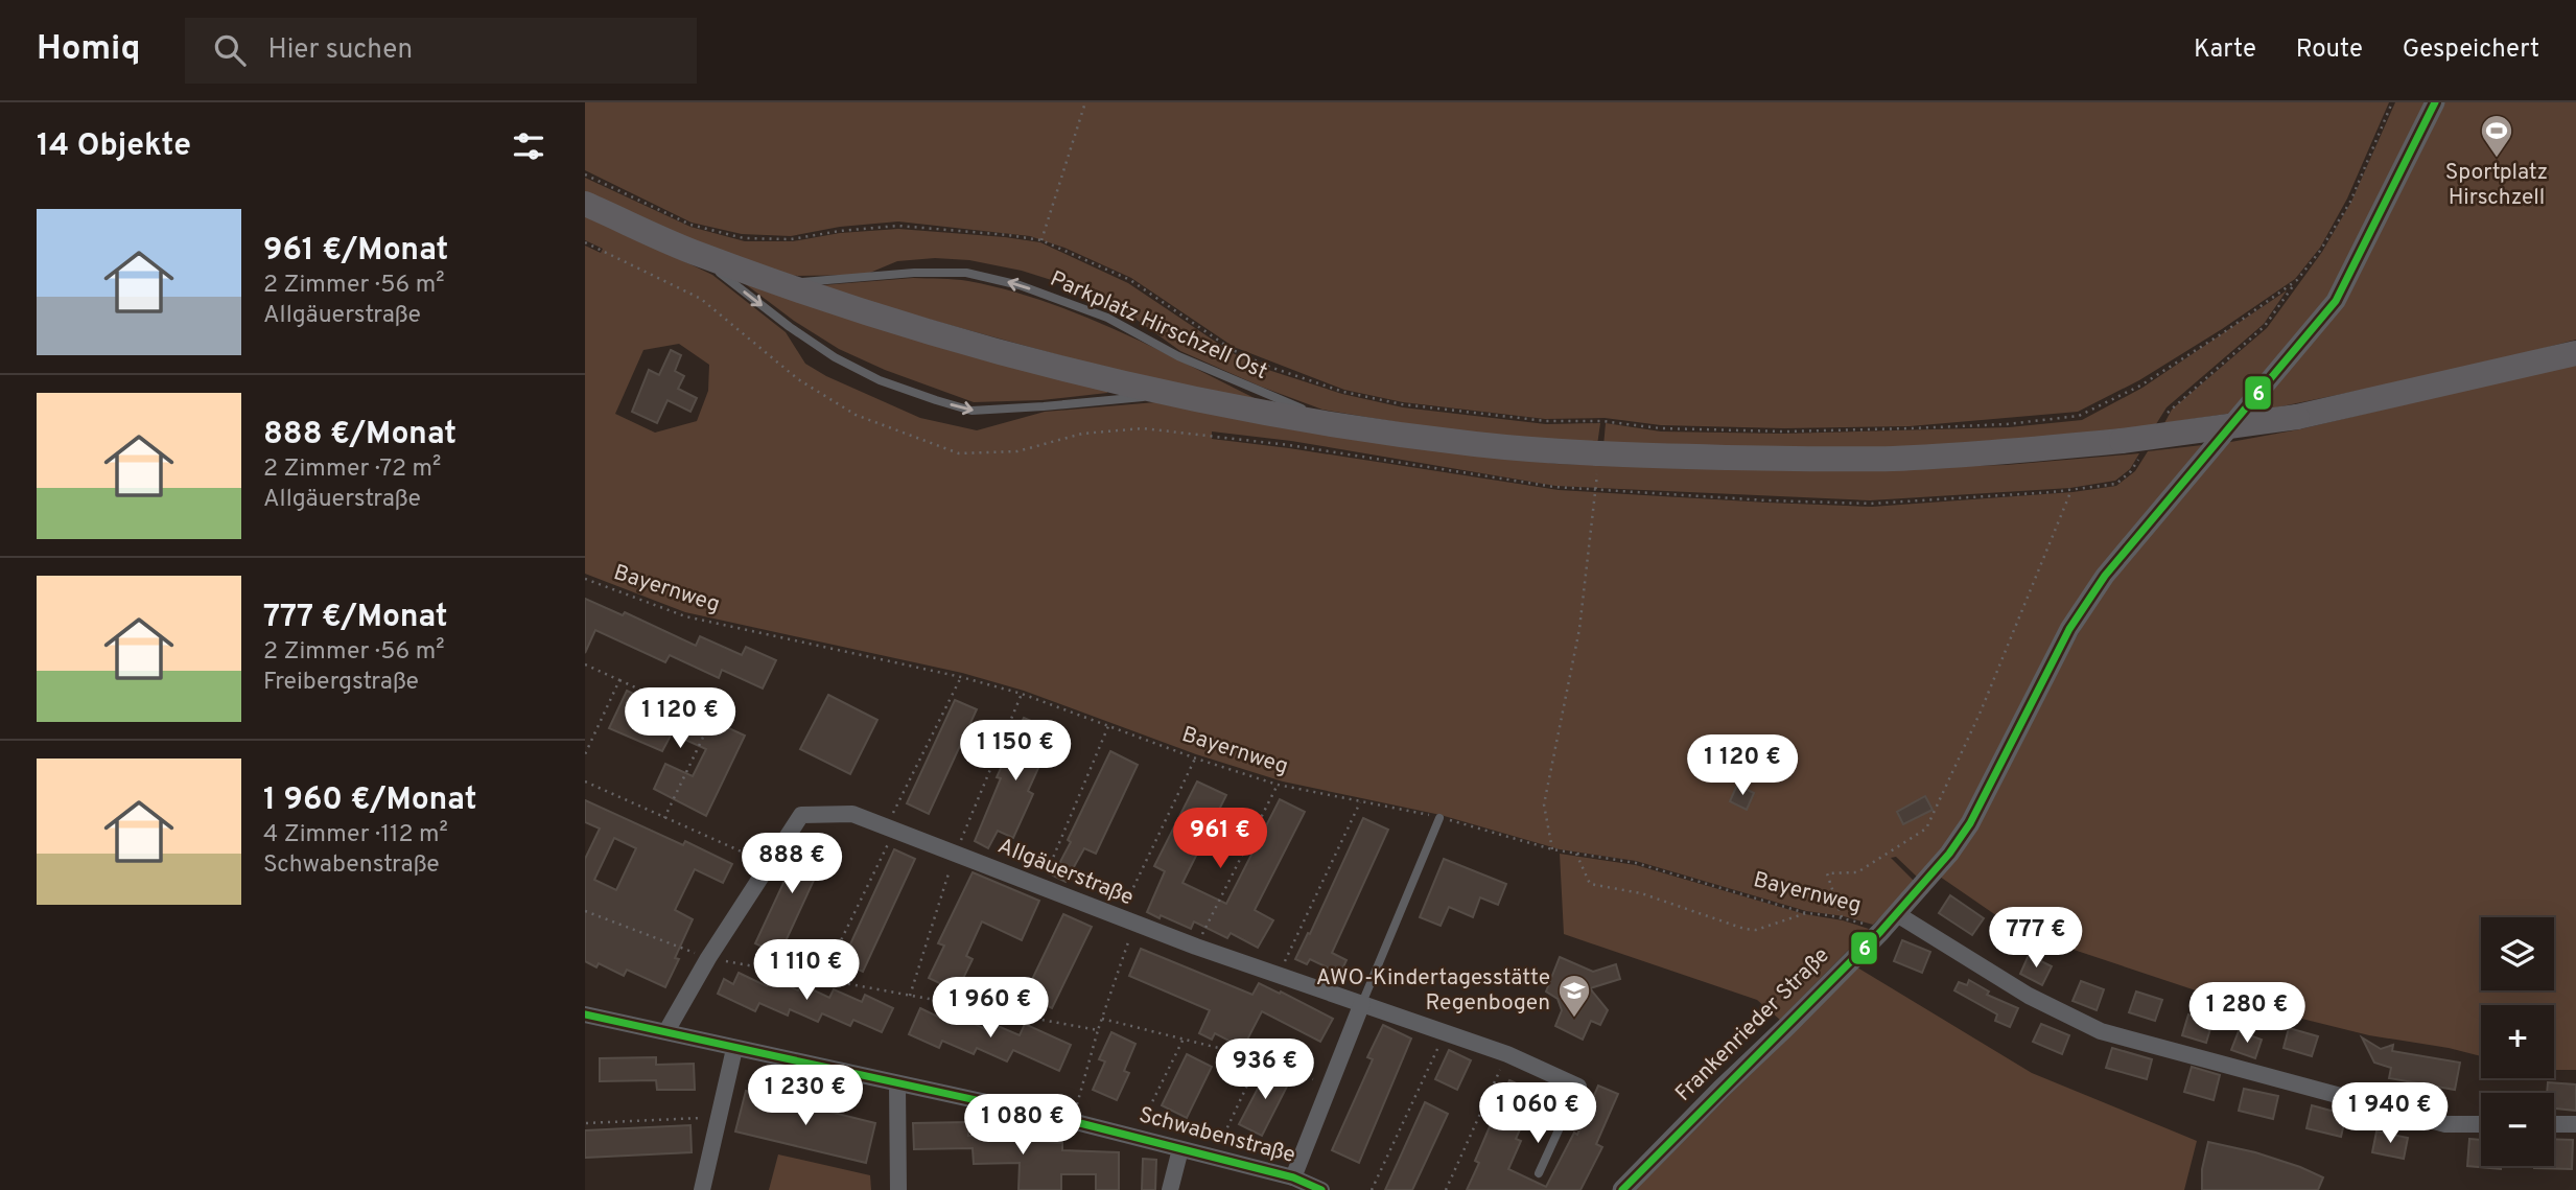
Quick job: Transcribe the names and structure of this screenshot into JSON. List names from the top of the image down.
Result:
{
  "streets": {
    "street": ["Allgäuerstraße", "Frankenrieder Straße", "Schwabenstraße"],
    "lane": ["Parkplatz Hirschzell Ost"],
    "path": ["Bayernweg"]
  },
  "crossings": [
    ["Bayernweg", "Frankenrieder Straße"],
    ["Allgäuerstraße", "Schwabenstraße"]
  ],
  "one_way": ["Parkplatz Hirschzell Ost"],
  "places": {
    "sports": ["Sportplatz Hirschzell"],
    "school or university": ["AWO-Kindertagesstätte Regenbogen"]
  },
  "lines": ["transit line 6"],
  "page": {
    "header": "Homiq",
    "search": "Hier suchen",
    "nav": ["Karte", "Route", "Gespeichert"],
    "heading": "14 Objekte",
    "list": [
      {
        "name": "961 €/Monat",
        "note": "2 Zimmer · 56 m² · Allgäuerstraße"
      },
      {
        "name": "888 €/Monat",
        "note": "2 Zimmer · 72 m² · Allgäuerstraße"
      },
      {
        "name": "777 €/Monat",
        "note": "2 Zimmer · 56 m² · Freibergstraße"
      },
      {
        "name": "1 960 €/Monat",
        "note": "4 Zimmer · 112 m² · Schwabenstraße"
      }
    ],
    "price": [
      "1 120 €",
      "1 150 €",
      "1 120 €",
      "961 €",
      "888 €",
      "777 €",
      "1 110 €",
      "1 960 €",
      "1 280 €",
      "936 €",
      "1 230 €",
      "1 060 €",
      "1 940 €",
      "1 080 €"
    ],
    "map_buttons": ["+", "−"]
  }
}
